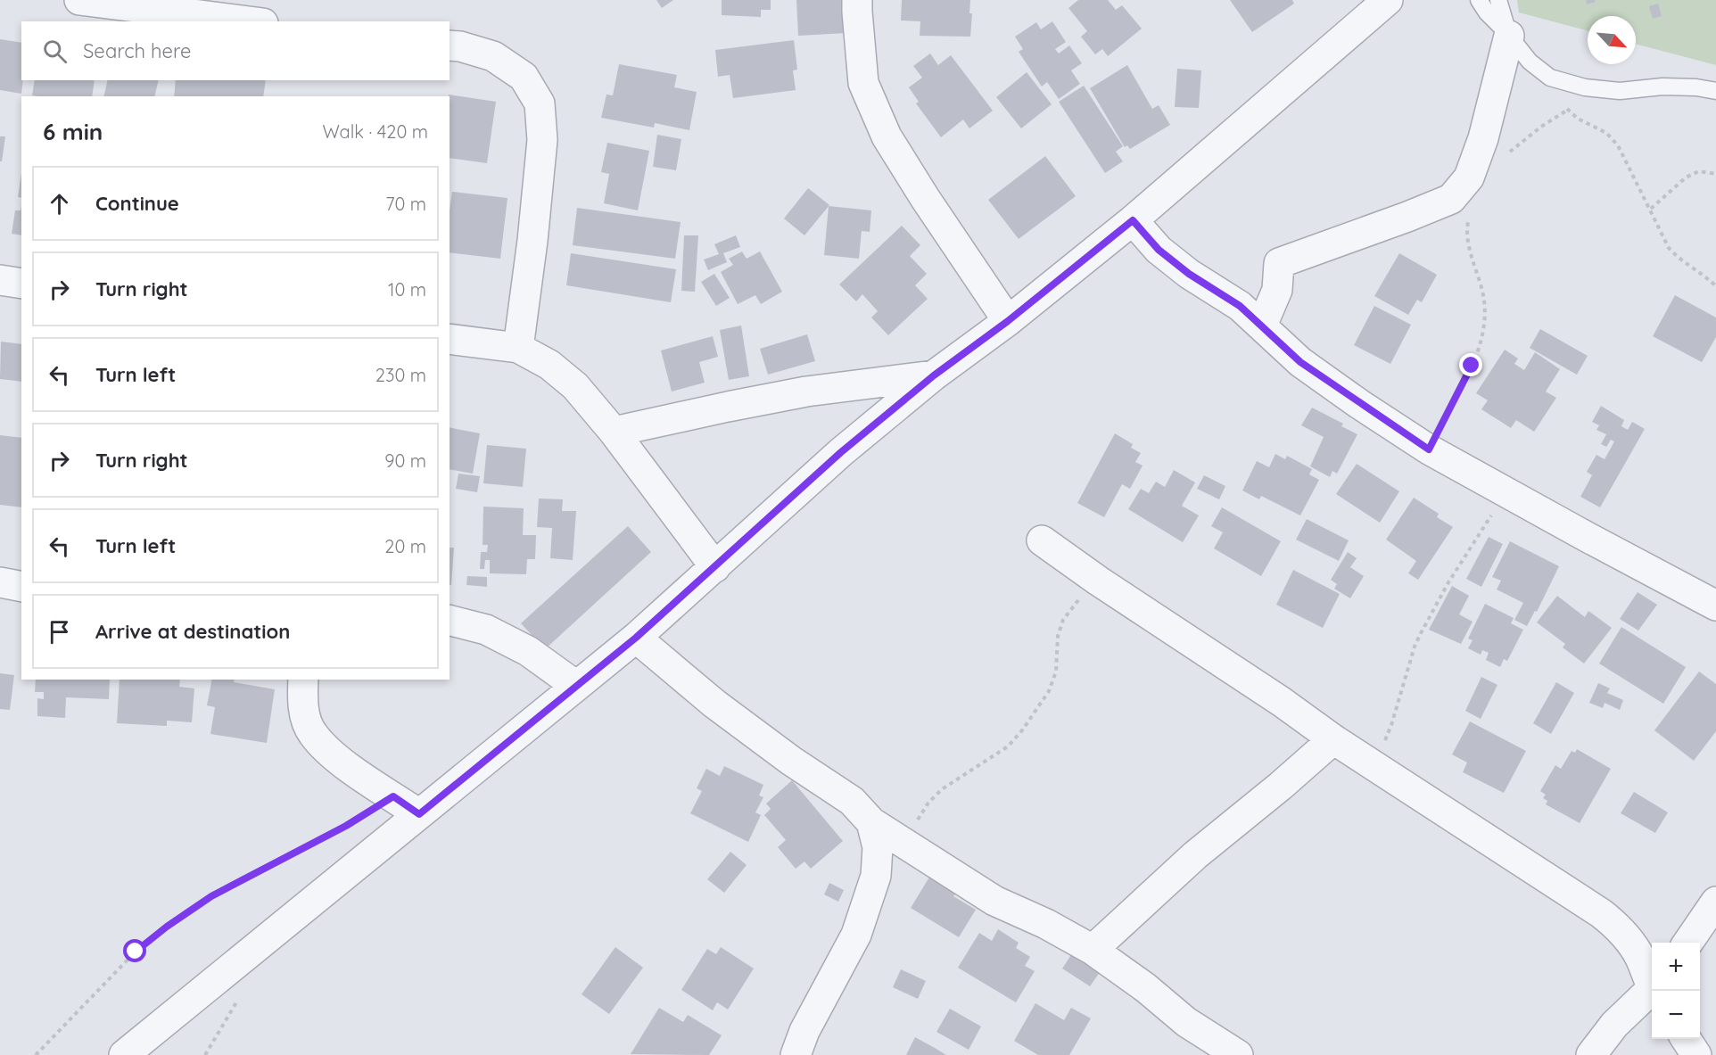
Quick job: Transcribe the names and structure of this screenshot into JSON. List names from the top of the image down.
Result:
{
  "north": "bottom right",
  "page": {
    "search": "Search here",
    "heading": ["6 min", "Walk · 420 m"],
    "list": [
      ["Continue", "70 m"],
      ["Turn right", "10 m"],
      ["Turn left", "230 m"],
      ["Turn right", "90 m"],
      ["Turn left", "20 m"],
      "Arrive at destination"
    ],
    "map_buttons": ["+", "−"]
  }
}
